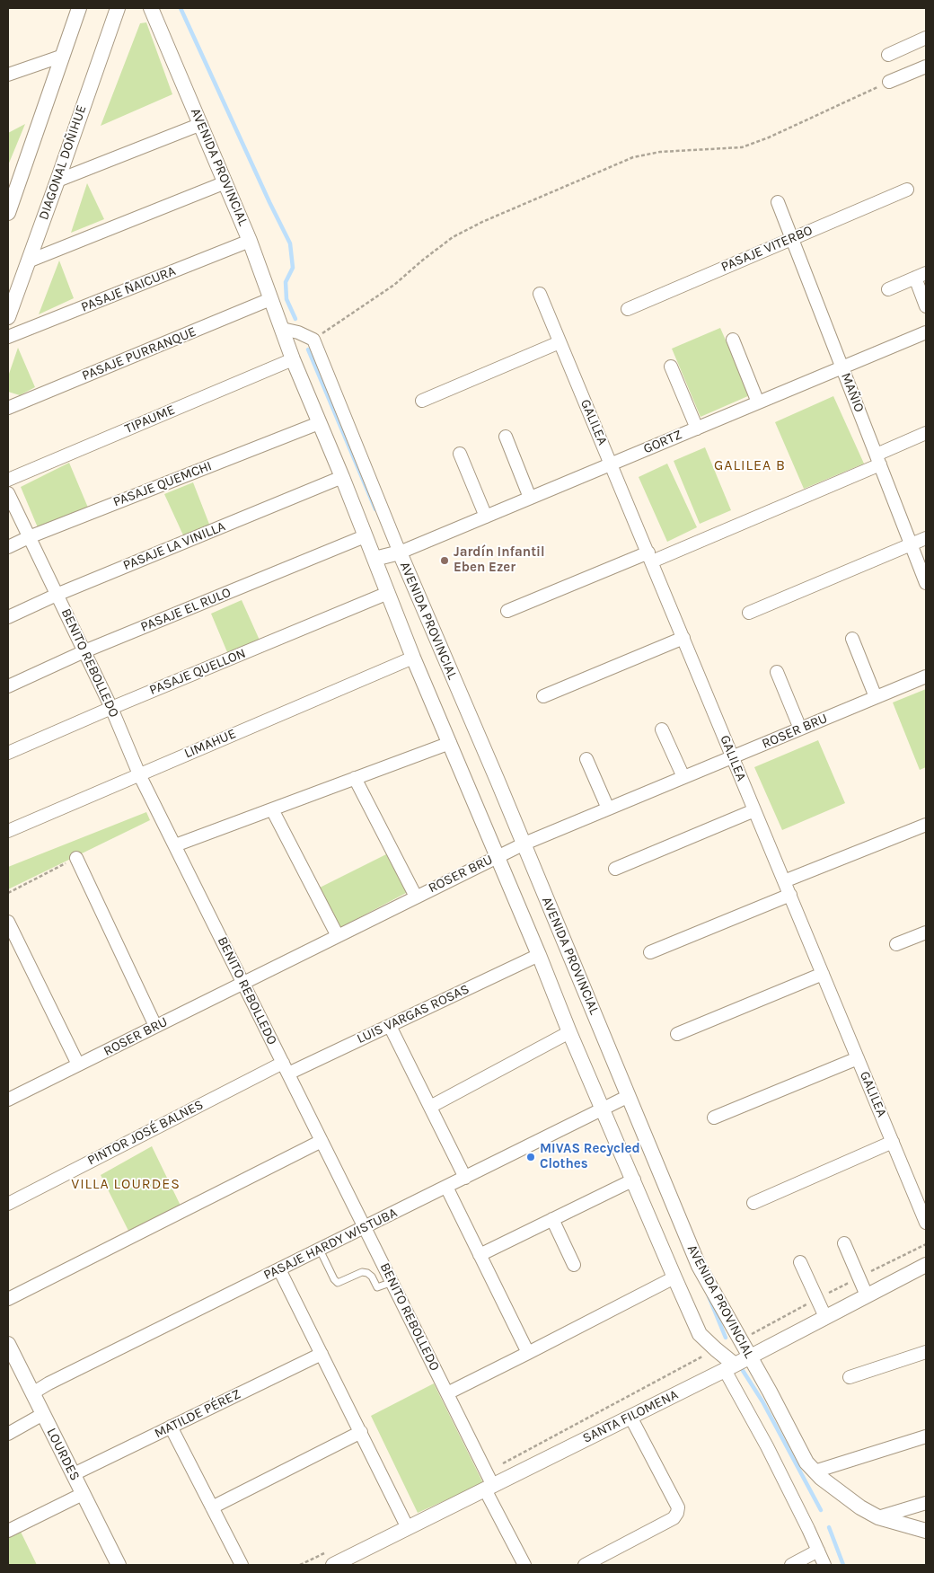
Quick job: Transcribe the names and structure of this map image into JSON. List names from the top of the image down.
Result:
{
  "streets": {
    "street": [
      "DIAGONAL DOÑIHUE",
      "AVENIDA PROVINCIAL",
      "PASAJE VITERBO",
      "PASAJE ÑAICURA",
      "PASAJE PURRANQUE",
      "MAÑIO",
      "TIPAUME",
      "GALILEA",
      "GORTZ",
      "PASAJE QUEMCHI",
      "PASAJE LA VINILLA",
      "PASAJE EL RULO",
      "BENITO REBOLLEDO",
      "PASAJE QUELLON",
      "ROSER BRU",
      "LIMAHUE",
      "LUIS VARGAS ROSAS",
      "PINTOR JOSÉ BALNES",
      "PASAJE HARDY WISTUBA",
      "MATILDE PÉREZ",
      "SANTA FILOMENA",
      "LOURDES"
    ]
  },
  "crossings": [
    ["AVENIDA PROVINCIAL", "PASAJE ÑAICURA"],
    ["AVENIDA PROVINCIAL", "PASAJE PURRANQUE"],
    ["AVENIDA PROVINCIAL", "TIPAUME"],
    ["AVENIDA PROVINCIAL", "GORTZ"],
    ["AVENIDA PROVINCIAL", "PASAJE QUEMCHI"],
    ["AVENIDA PROVINCIAL", "PASAJE LA VINILLA"],
    ["AVENIDA PROVINCIAL", "PASAJE EL RULO"],
    ["AVENIDA PROVINCIAL", "PASAJE QUELLON"],
    ["AVENIDA PROVINCIAL", "ROSER BRU"],
    ["AVENIDA PROVINCIAL", "LIMAHUE"],
    ["AVENIDA PROVINCIAL", "LUIS VARGAS ROSAS"],
    ["AVENIDA PROVINCIAL", "PASAJE HARDY WISTUBA"],
    ["AVENIDA PROVINCIAL", "SANTA FILOMENA"],
    ["PASAJE VITERBO", "MAÑIO"],
    ["MAÑIO", "GORTZ"],
    ["GALILEA", "GORTZ"],
    ["GALILEA", "ROSER BRU"],
    ["PASAJE QUEMCHI", "BENITO REBOLLEDO"],
    ["PASAJE LA VINILLA", "BENITO REBOLLEDO"],
    ["PASAJE EL RULO", "BENITO REBOLLEDO"],
    ["BENITO REBOLLEDO", "PASAJE QUELLON"],
    ["BENITO REBOLLEDO", "ROSER BRU"],
    ["BENITO REBOLLEDO", "LIMAHUE"],
    ["BENITO REBOLLEDO", "LUIS VARGAS ROSAS"],
    ["BENITO REBOLLEDO", "PINTOR JOSÉ BALNES"],
    ["BENITO REBOLLEDO", "PASAJE HARDY WISTUBA"],
    ["BENITO REBOLLEDO", "SANTA FILOMENA"],
    ["LUIS VARGAS ROSAS", "PINTOR JOSÉ BALNES"],
    ["PASAJE HARDY WISTUBA", "LOURDES"],
    ["MATILDE PÉREZ", "LOURDES"]
  ],
  "districts": ["GALILEA B", "VILLA LOURDES"],
  "places": ["Jardín Infantil Eben Ezer", "MIVAS Recycled Clothes"]
}
